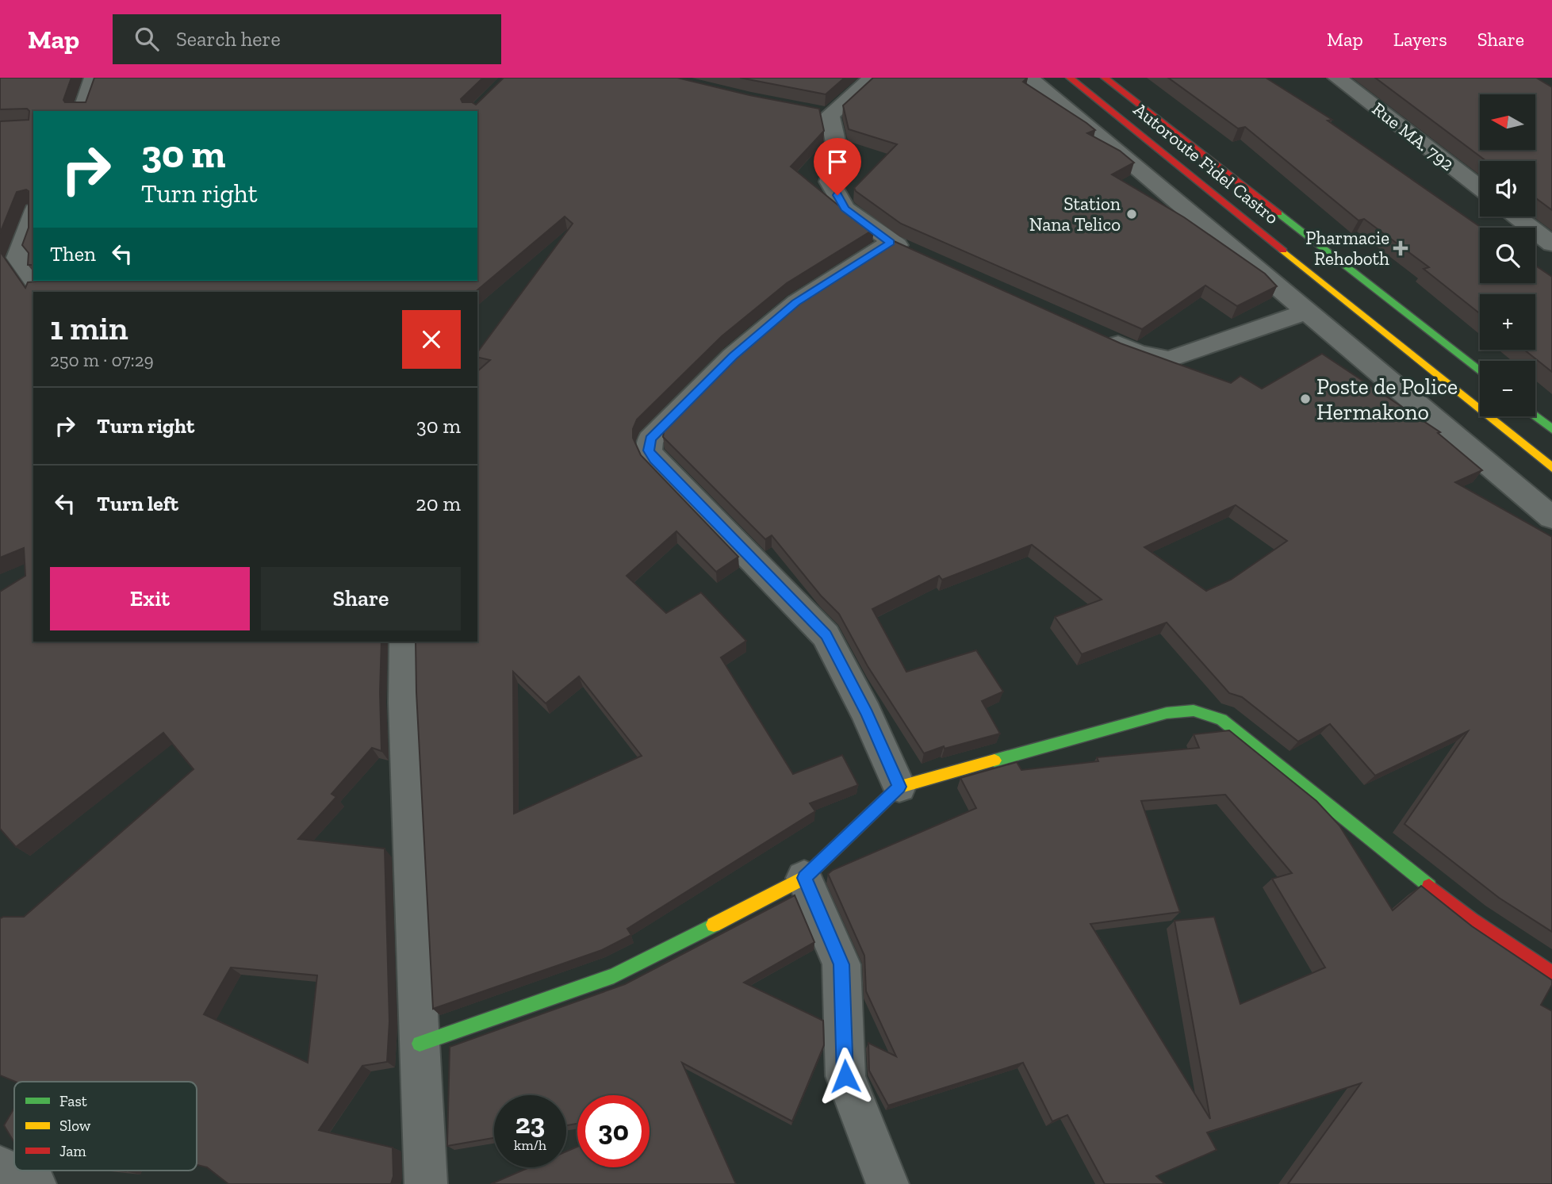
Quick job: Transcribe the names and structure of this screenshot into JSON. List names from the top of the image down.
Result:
{
  "streets": {
    "main road": ["Autoroute Fidel Castro"],
    "street": ["Rue MA. 792"]
  },
  "places": {
    "other": ["Station Nana Telico", "Poste de Police Hermakono"],
    "health": ["Pharmacie Rehoboth"]
  },
  "legend": ["Fast", "Slow", "Jam"],
  "north": "left",
  "page": {
    "header": "Map",
    "search": "Search here",
    "nav": ["Map", "Layers", "Share"],
    "map_buttons": ["+", "−"],
    "turn": ["30 m", "Turn right"],
    "then": "Then",
    "heading": ["1 min", "250 m · 07:29"],
    "list": [
      {
        "name": "Turn right",
        "value": "30 m"
      },
      {
        "name": "Turn left",
        "value": "20 m"
      }
    ],
    "buttons": ["Exit", "Share"],
    "speed": "23 km/h",
    "limit": "30"
  }
}
